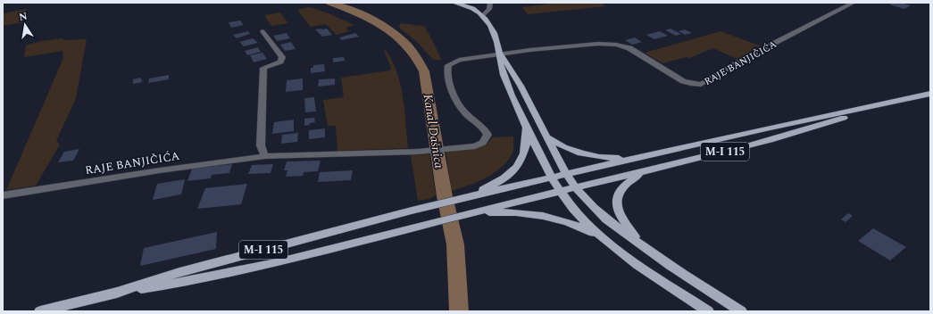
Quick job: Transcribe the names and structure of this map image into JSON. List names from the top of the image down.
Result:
{
  "streets": {
    "main road": ["M-I 115"],
    "street": ["RAJE BANJIČIĆA"]
  },
  "water": ["Kanal Dašnica"],
  "north": "top"
}
